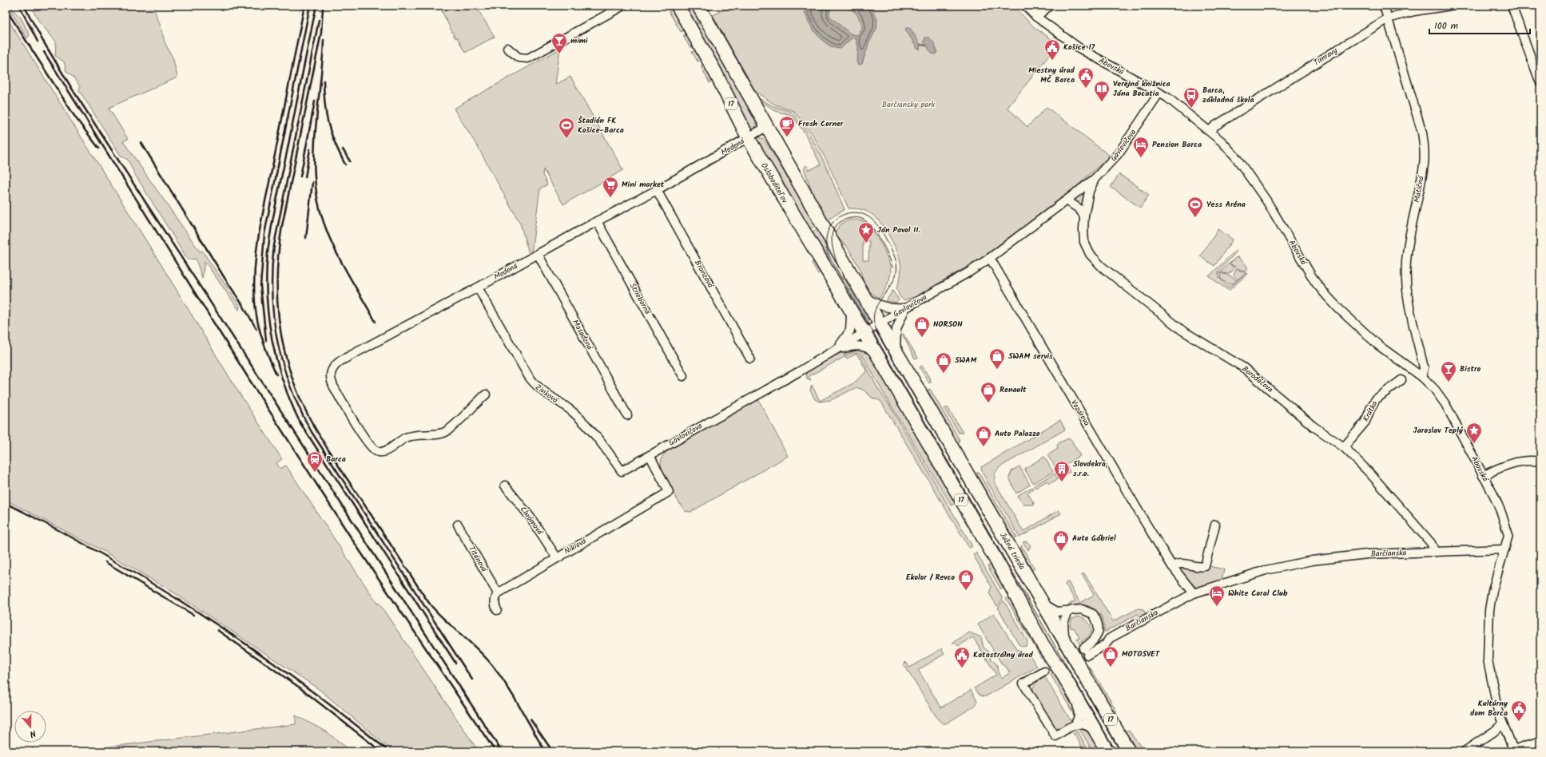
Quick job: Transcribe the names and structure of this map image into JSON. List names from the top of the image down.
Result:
{
  "streets": {
    "main road": ["17", "Osloboditeľov", "Južná trieda"],
    "street": [
      "Timravy",
      "Abovská",
      "Gavlovičova",
      "Medená",
      "Matičná",
      "Bronzová",
      "Strieborná",
      "Mosadzná",
      "Borodáčova",
      "Zinková",
      "Krátka",
      "Vozárova",
      "Chrómová",
      "Niklová",
      "Barčianska",
      "Titánová"
    ]
  },
  "crossings": [
    ["Timravy", "Abovská"],
    ["Timravy", "Matičná"],
    ["Abovská", "Gavlovičova"],
    ["Abovská", "Matičná"],
    ["Abovská", "Barčianska"],
    ["17", "Gavlovičova"],
    ["17", "Medená"],
    ["17", "Osloboditeľov"],
    ["17", "Južná trieda"],
    ["Gavlovičova", "Osloboditeľov"],
    ["Gavlovičova", "Borodáčova"],
    ["Gavlovičova", "Zinková"],
    ["Gavlovičova", "Vozárova"],
    ["Gavlovičova", "Niklová"],
    ["Medená", "Osloboditeľov"],
    ["Medená", "Bronzová"],
    ["Medená", "Strieborná"],
    ["Medená", "Mosadzná"],
    ["Medená", "Zinková"],
    ["Borodáčova", "Krátka"],
    ["Borodáčova", "Barčianska"],
    ["Vozárova", "Barčianska"],
    ["Chrómová", "Niklová"],
    ["Niklová", "Titánová"]
  ],
  "parks": ["Barčiansky park"],
  "places": {
    "bar": ["mimi", "Bistro"],
    "public building": [
      "Košice 17",
      "Miestny úrad MČ Barca",
      "Katastrálny úrad",
      "Kultúrny dom Barca"
    ],
    "library": ["Verejná knižnica Jána Bocatia"],
    "bus stop": ["Barca, základná škola"],
    "cafe": ["Fresh Corner"],
    "sports": ["Štadión FK Košice-Barca", "Yess Aréna"],
    "hotel": ["Pension Barca", "White Coral Club"],
    "supermarket": ["Mini market"],
    "place": ["Ján Pavol II.", "Jaroslav Teplý"],
    "shop": [
      "NORSON",
      "SWAM servis",
      "SWAM",
      "Renault",
      "Auto Palazzo",
      "Auto Gábriel",
      "Ekolor / Revco",
      "MOTOSVET"
    ],
    "station": ["Barca"],
    "building": ["Slovdekra, s.r.o."]
  },
  "scale_bar": "100 m",
  "north": "bottom"
}
